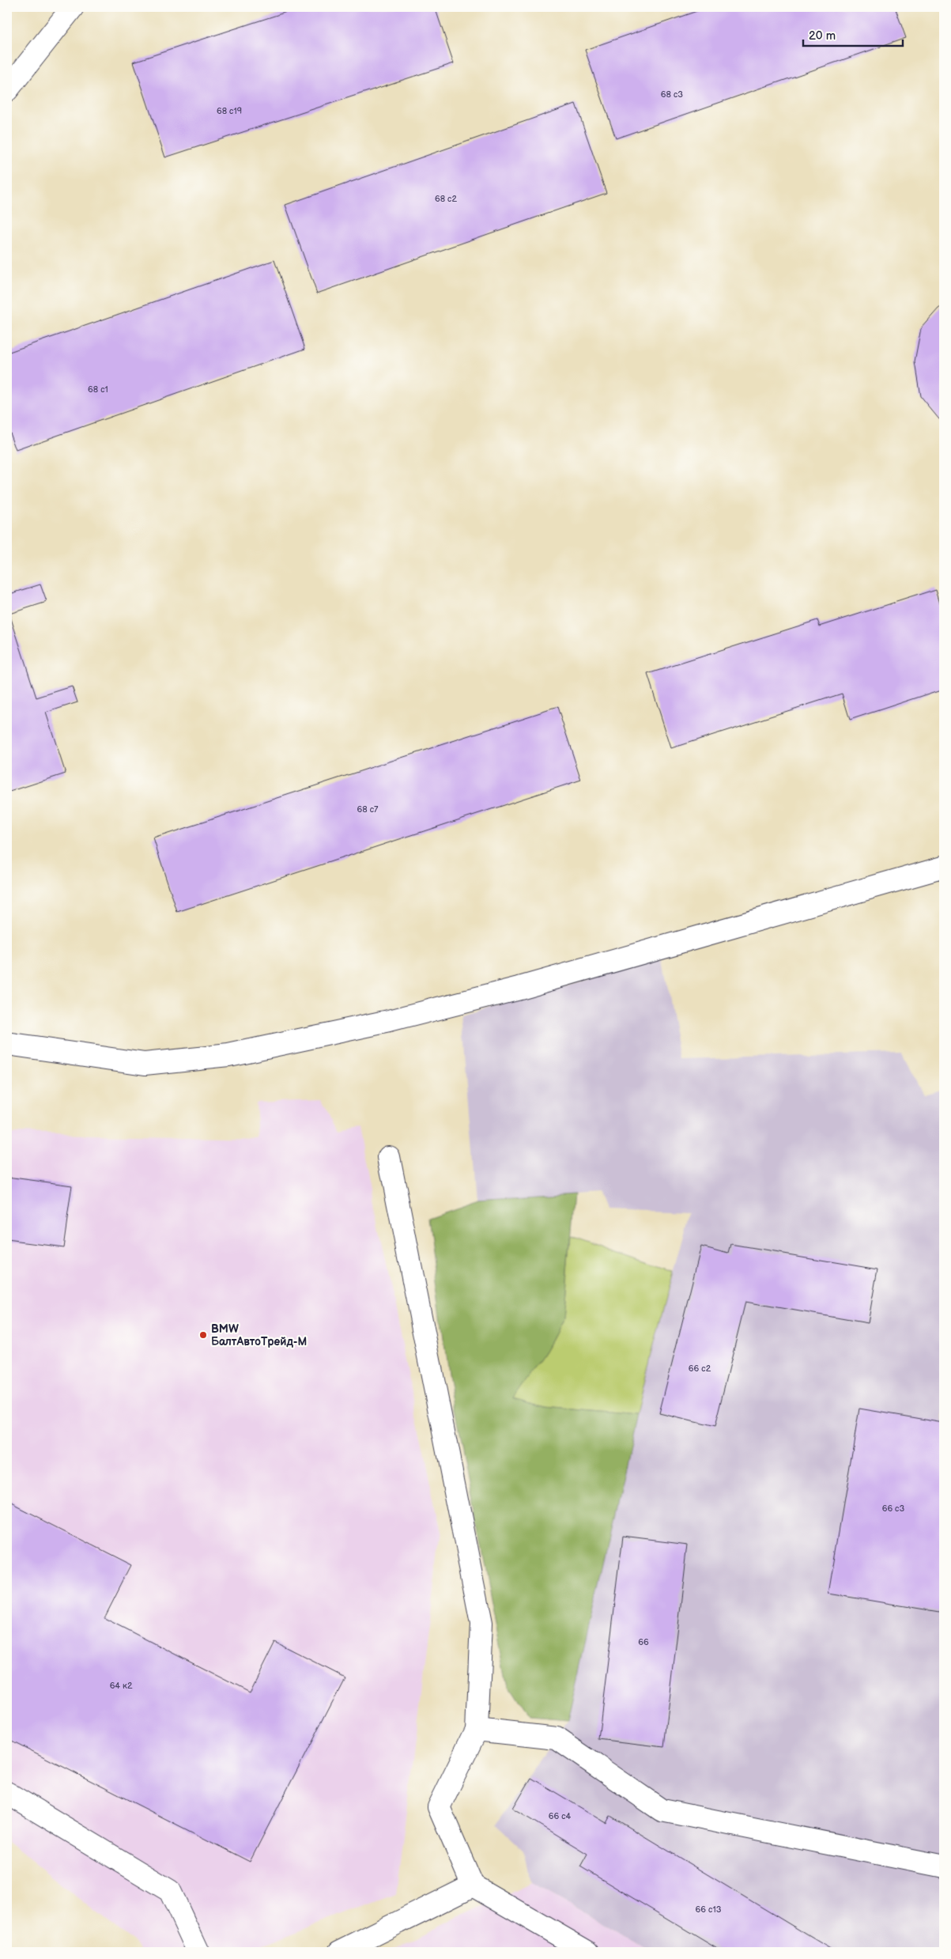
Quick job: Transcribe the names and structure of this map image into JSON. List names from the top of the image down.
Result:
{
  "places": ["BMW БалтАвтоТрейд-М"],
  "house_numbers": [
    "68 с3",
    "68 с19",
    "68 с2",
    "68 с1",
    "68 с7",
    "66 с2",
    "66 с3",
    "66",
    "64 к2",
    "66 с4",
    "66 с13"
  ],
  "scale_bar": "20 m"
}
